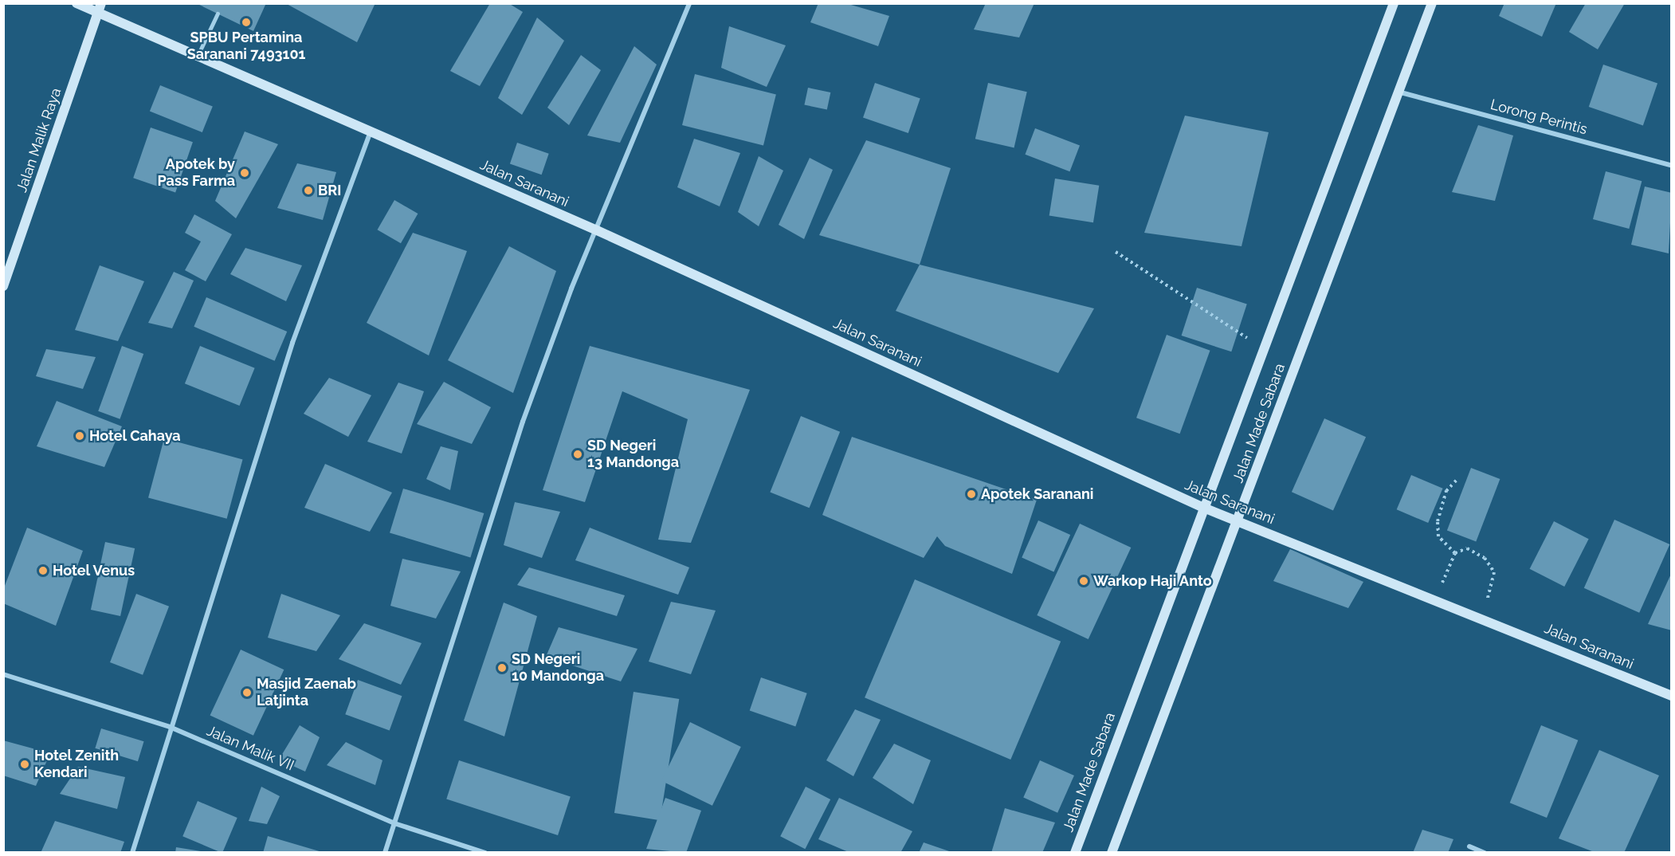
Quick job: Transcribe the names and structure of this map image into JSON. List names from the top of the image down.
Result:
{
  "streets": {
    "street": [
      "Lorong Perintis",
      "Jalan Malik Raya",
      "Jalan Saranani",
      "Jalan Made Sabara",
      "Jalan Malik VII"
    ]
  },
  "crossings": [
    ["Lorong Perintis", "Jalan Made Sabara"],
    ["Jalan Malik Raya", "Jalan Saranani"],
    ["Jalan Saranani", "Jalan Made Sabara"]
  ],
  "places": [
    "SPBU Pertamina Saranani 7493101",
    "Apotek by Pass Farma",
    "BRI",
    "Hotel Cahaya",
    "SD Negeri 13 Mandonga",
    "Apotek Saranani",
    "Hotel Venus",
    "Warkop Haji Anto",
    "SD Negeri 10 Mandonga",
    "Masjid Zaenab Latjinta",
    "Hotel Zenith Kendari"
  ]
}
